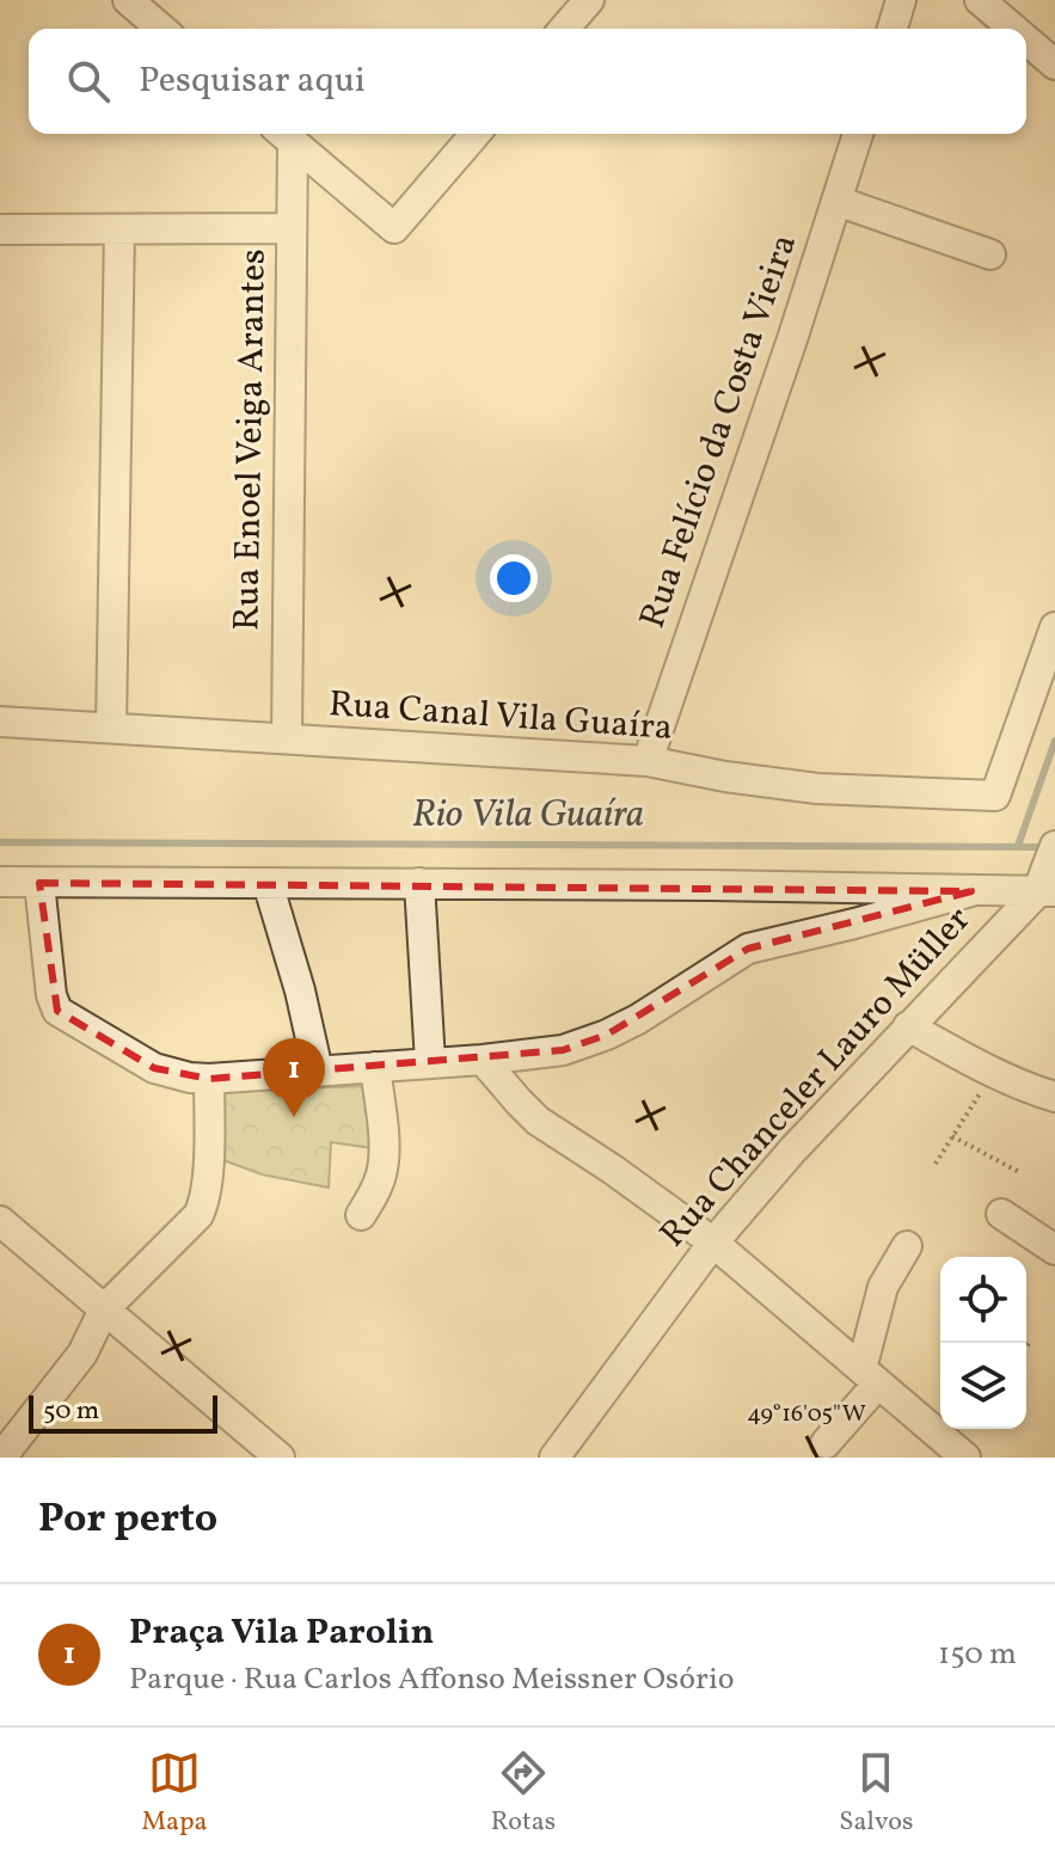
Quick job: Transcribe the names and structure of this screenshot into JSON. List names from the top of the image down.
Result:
{
  "streets": {
    "street": [
      "Rua Felício da Costa Vieira",
      "Rua Enoel Veiga Arantes",
      "Rua Canal Vila Guaíra",
      "Rua Chanceler Lauro Müller"
    ]
  },
  "crossings": [
    ["Rua Felício da Costa Vieira", "Rua Canal Vila Guaíra"],
    ["Rua Enoel Veiga Arantes", "Rua Canal Vila Guaíra"]
  ],
  "water": ["Rio Vila Guaíra"],
  "scale_bar": "50 m",
  "page": {
    "search": "Pesquisar aqui",
    "pins": "1",
    "scale": "50 m",
    "heading": "Por perto",
    "list": [
      {
        "mark": "1",
        "name": "Praça Vila Parolin",
        "note": "Parque · Rua Carlos Affonso Meissner Osório",
        "value": "150 m"
      }
    ],
    "nav": ["Mapa", "Rotas", "Salvos"]
  },
  "coordinates": ["49°16'05\"W"]
}
